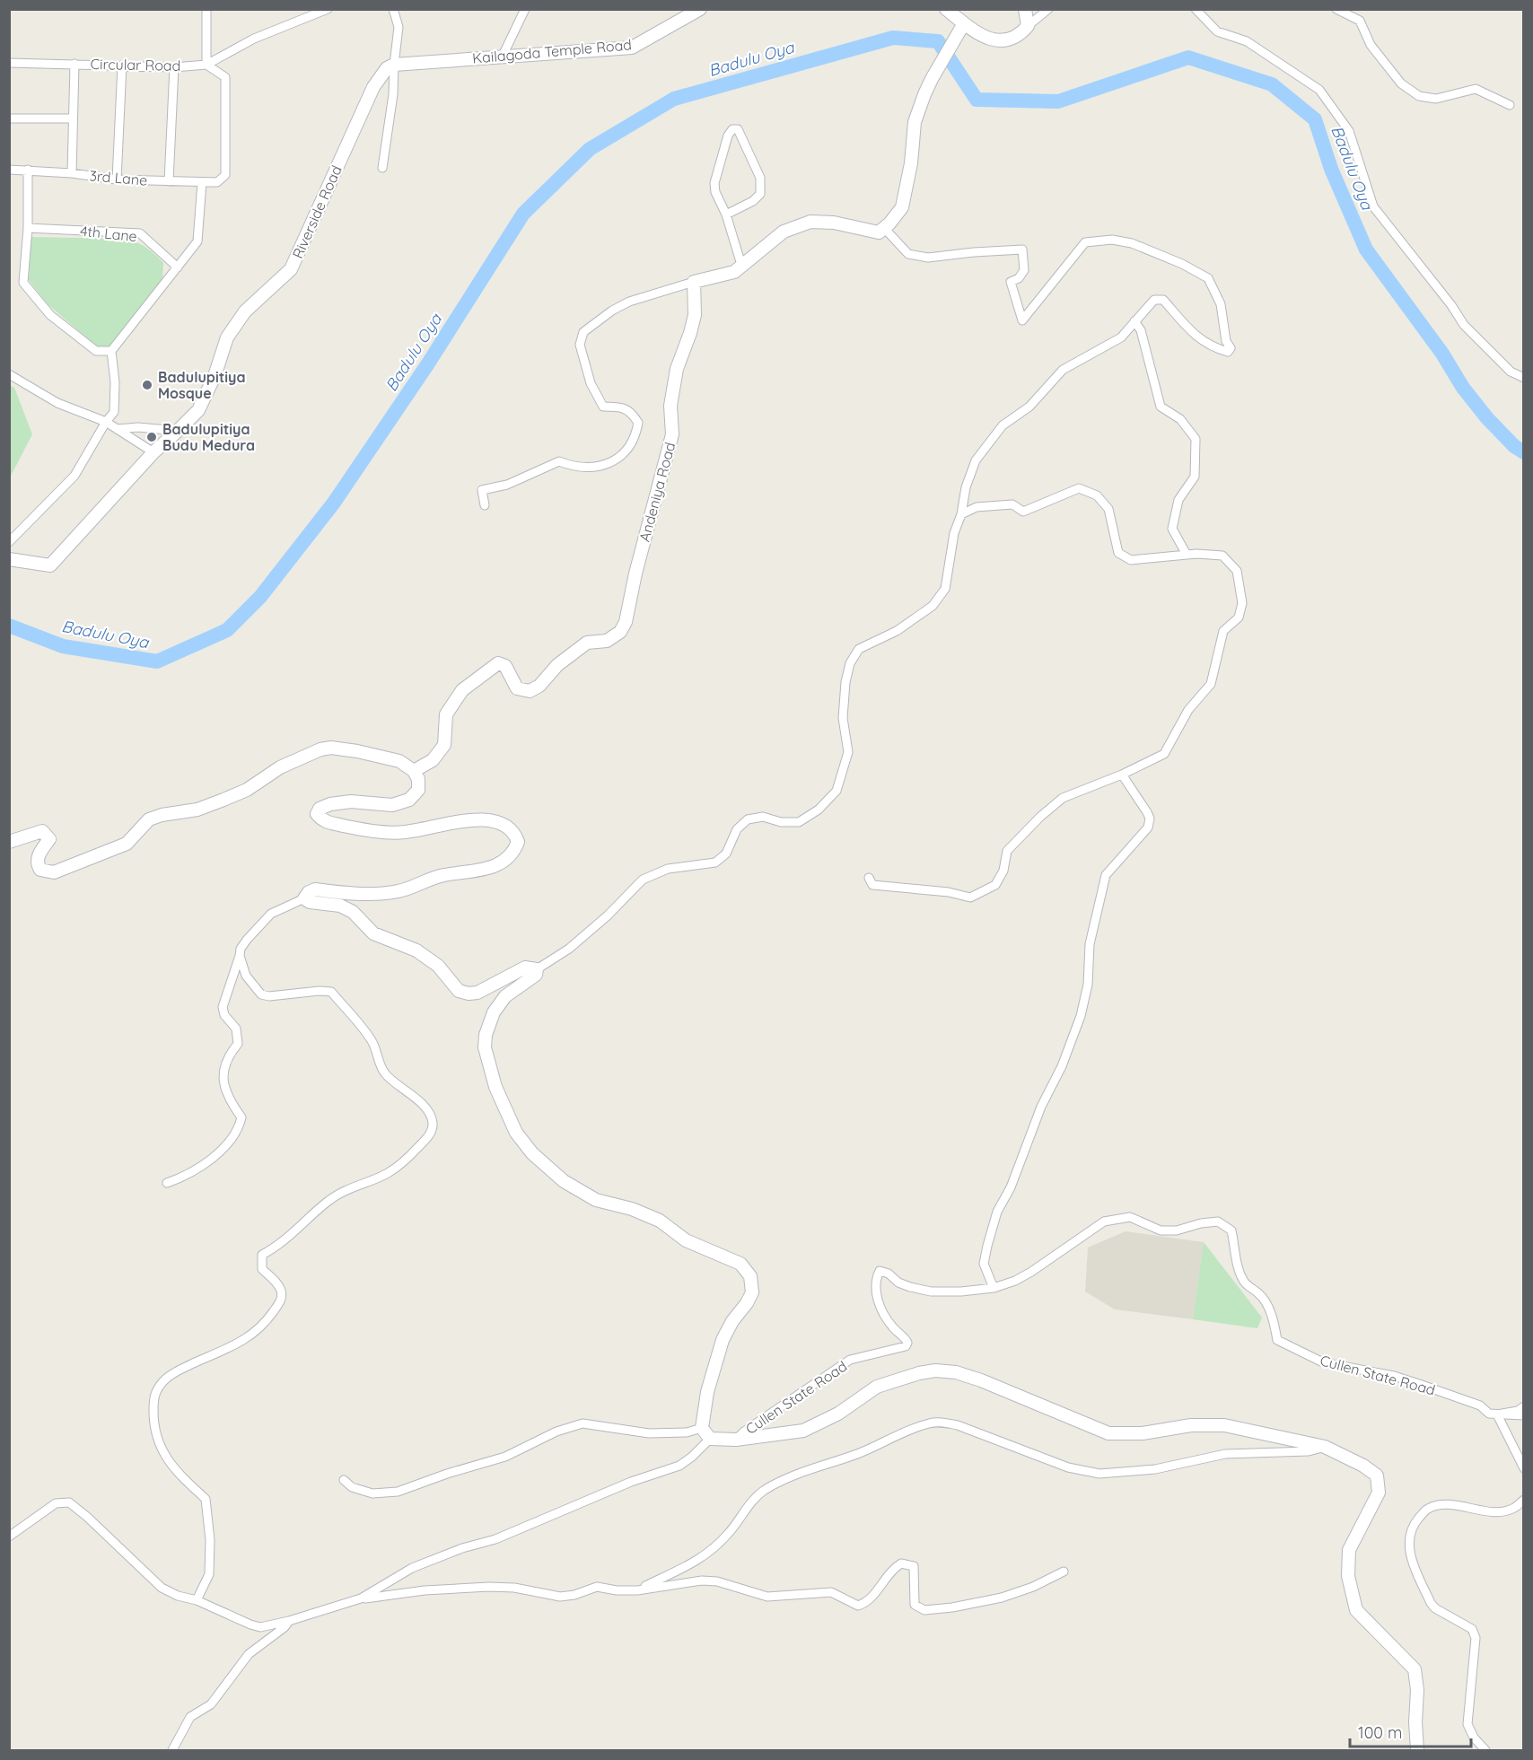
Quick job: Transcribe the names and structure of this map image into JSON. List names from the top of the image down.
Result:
{
  "streets": {
    "street": [
      "Kailagoda Temple Road",
      "Circular Road",
      "3rd Lane",
      "Riverside Road",
      "4th Lane",
      "Andeniya Road",
      "Cullen State Road"
    ]
  },
  "crossings": [
    ["Kailagoda Temple Road", "Riverside Road"],
    ["Circular Road", "3rd Lane"]
  ],
  "water": ["Badulu Oya"],
  "places": ["Badulupitiya Mosque", "Badulupitiya Budu Medura"],
  "scale_bar": "100 m"
}
